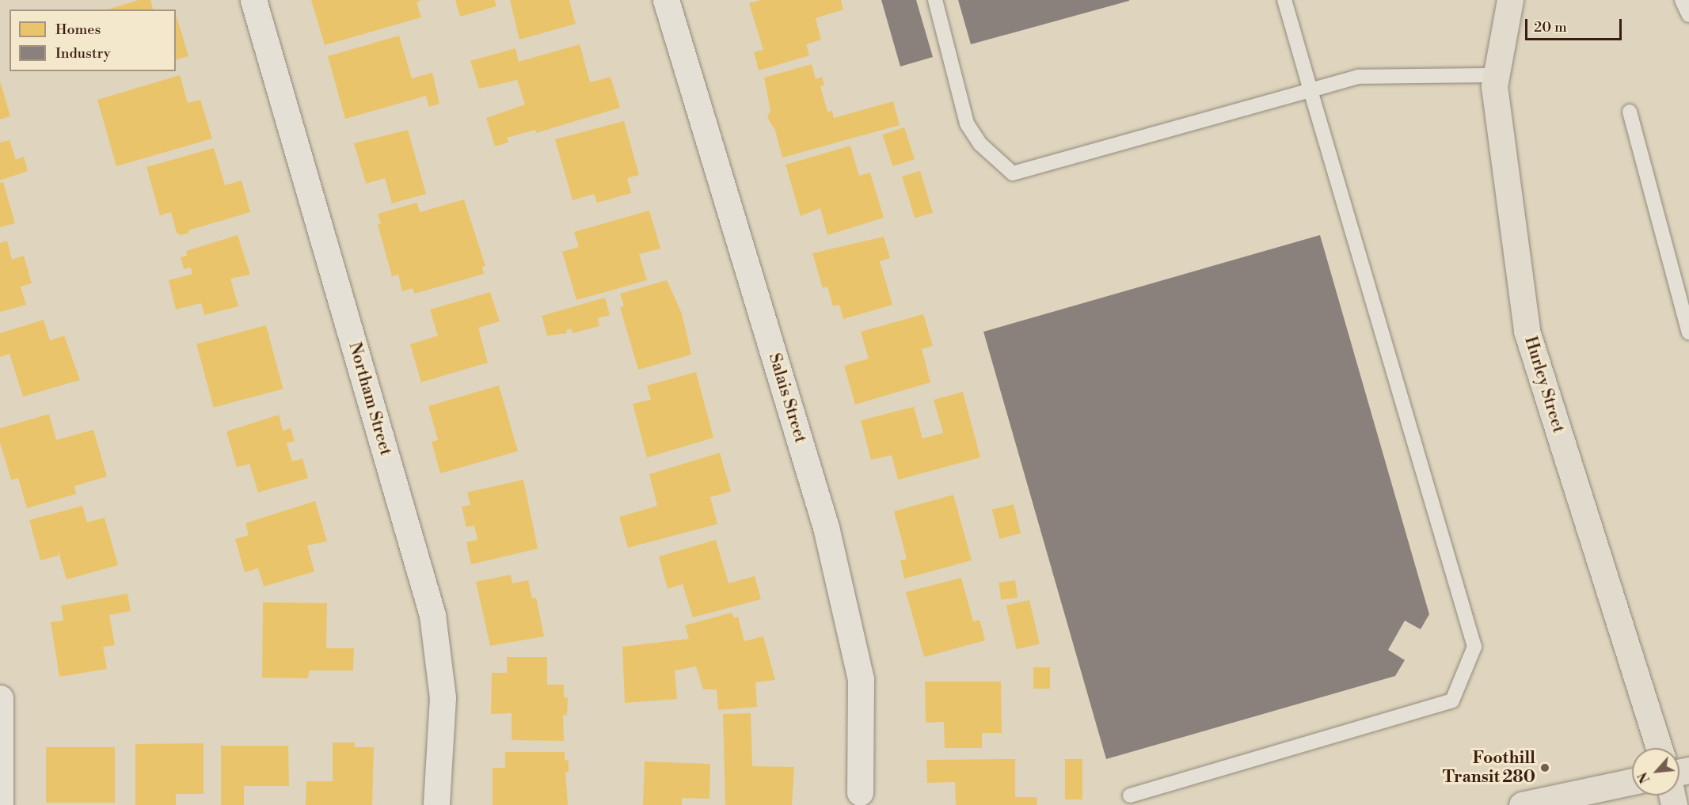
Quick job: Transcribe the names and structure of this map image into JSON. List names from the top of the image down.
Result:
{
  "streets": {
    "main road": ["Hurley Street"],
    "street": ["Salais Street", "Northam Street"]
  },
  "places": ["Foothill Transit 280"],
  "legend": ["Homes", "Industry"],
  "scale_bar": "20 m",
  "north": "bottom left"
}
